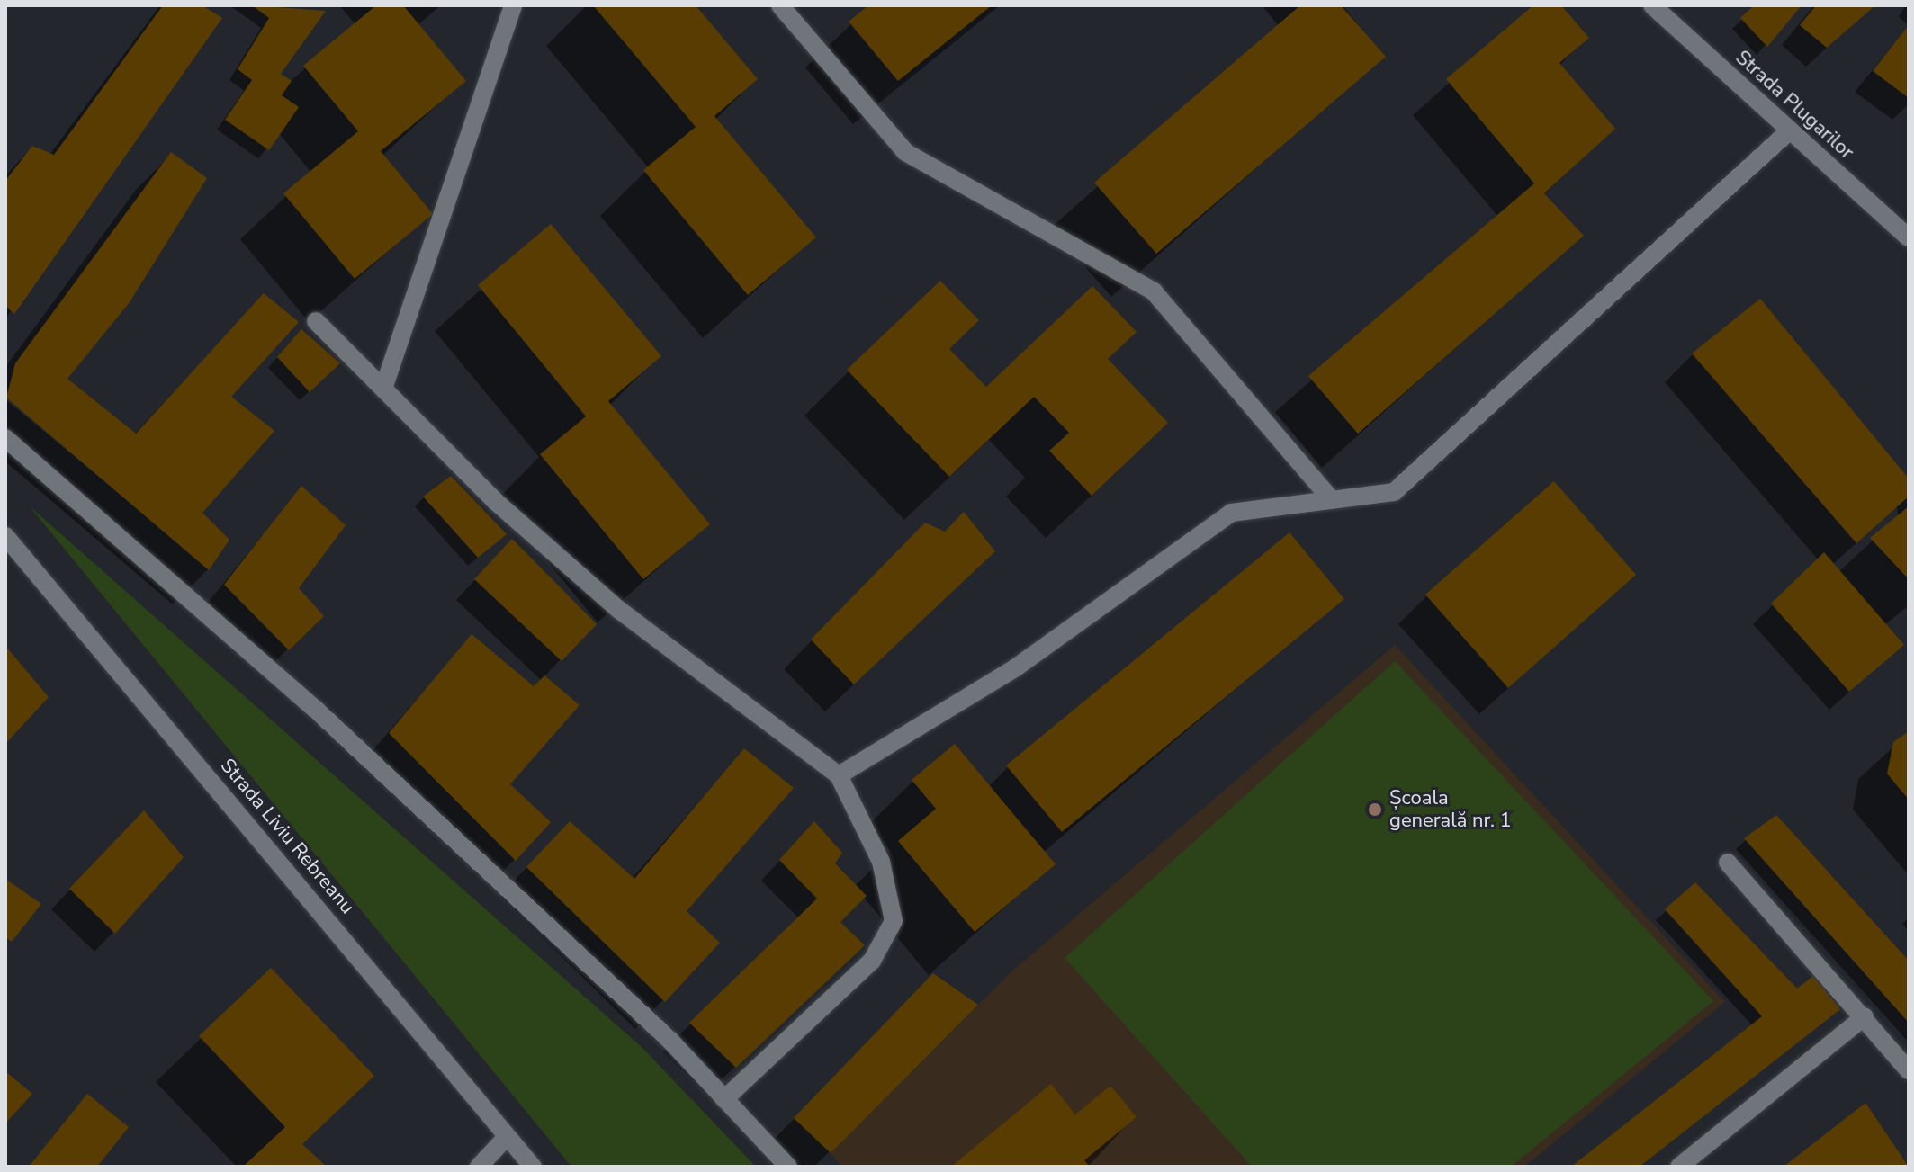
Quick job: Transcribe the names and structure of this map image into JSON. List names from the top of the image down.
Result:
{
  "streets": {
    "street": ["Strada Plugarilor", "Strada Liviu Rebreanu"]
  },
  "places": ["Școala generală nr. 1"]
}
